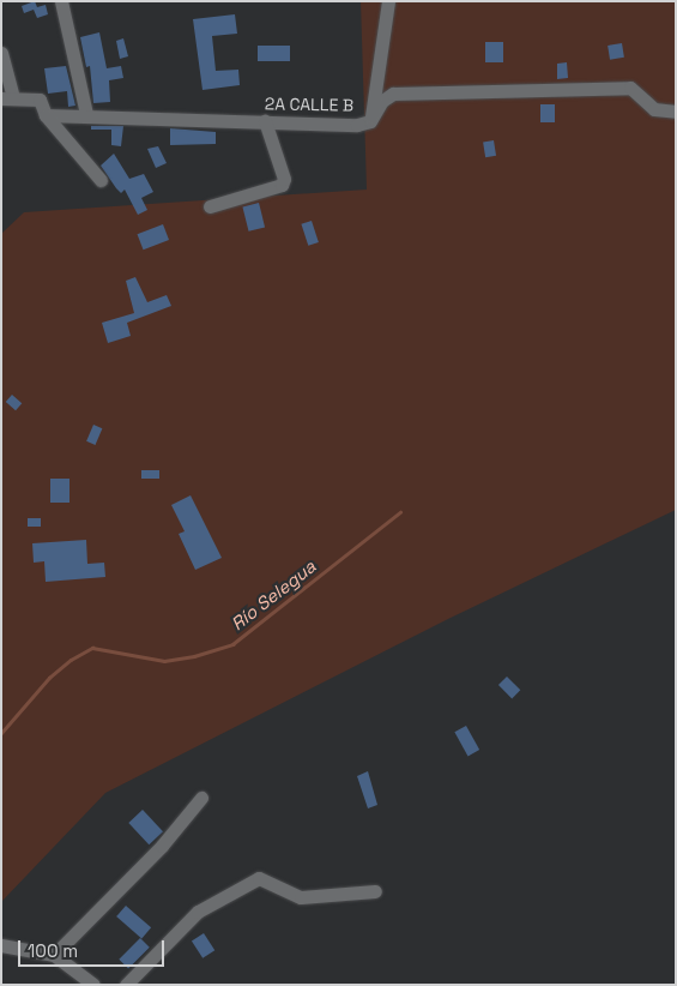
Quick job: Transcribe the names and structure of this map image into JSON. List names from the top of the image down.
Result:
{
  "streets": {
    "street": ["2A CALLE B"]
  },
  "water": ["Río Selegua"],
  "scale_bar": "100 m"
}
